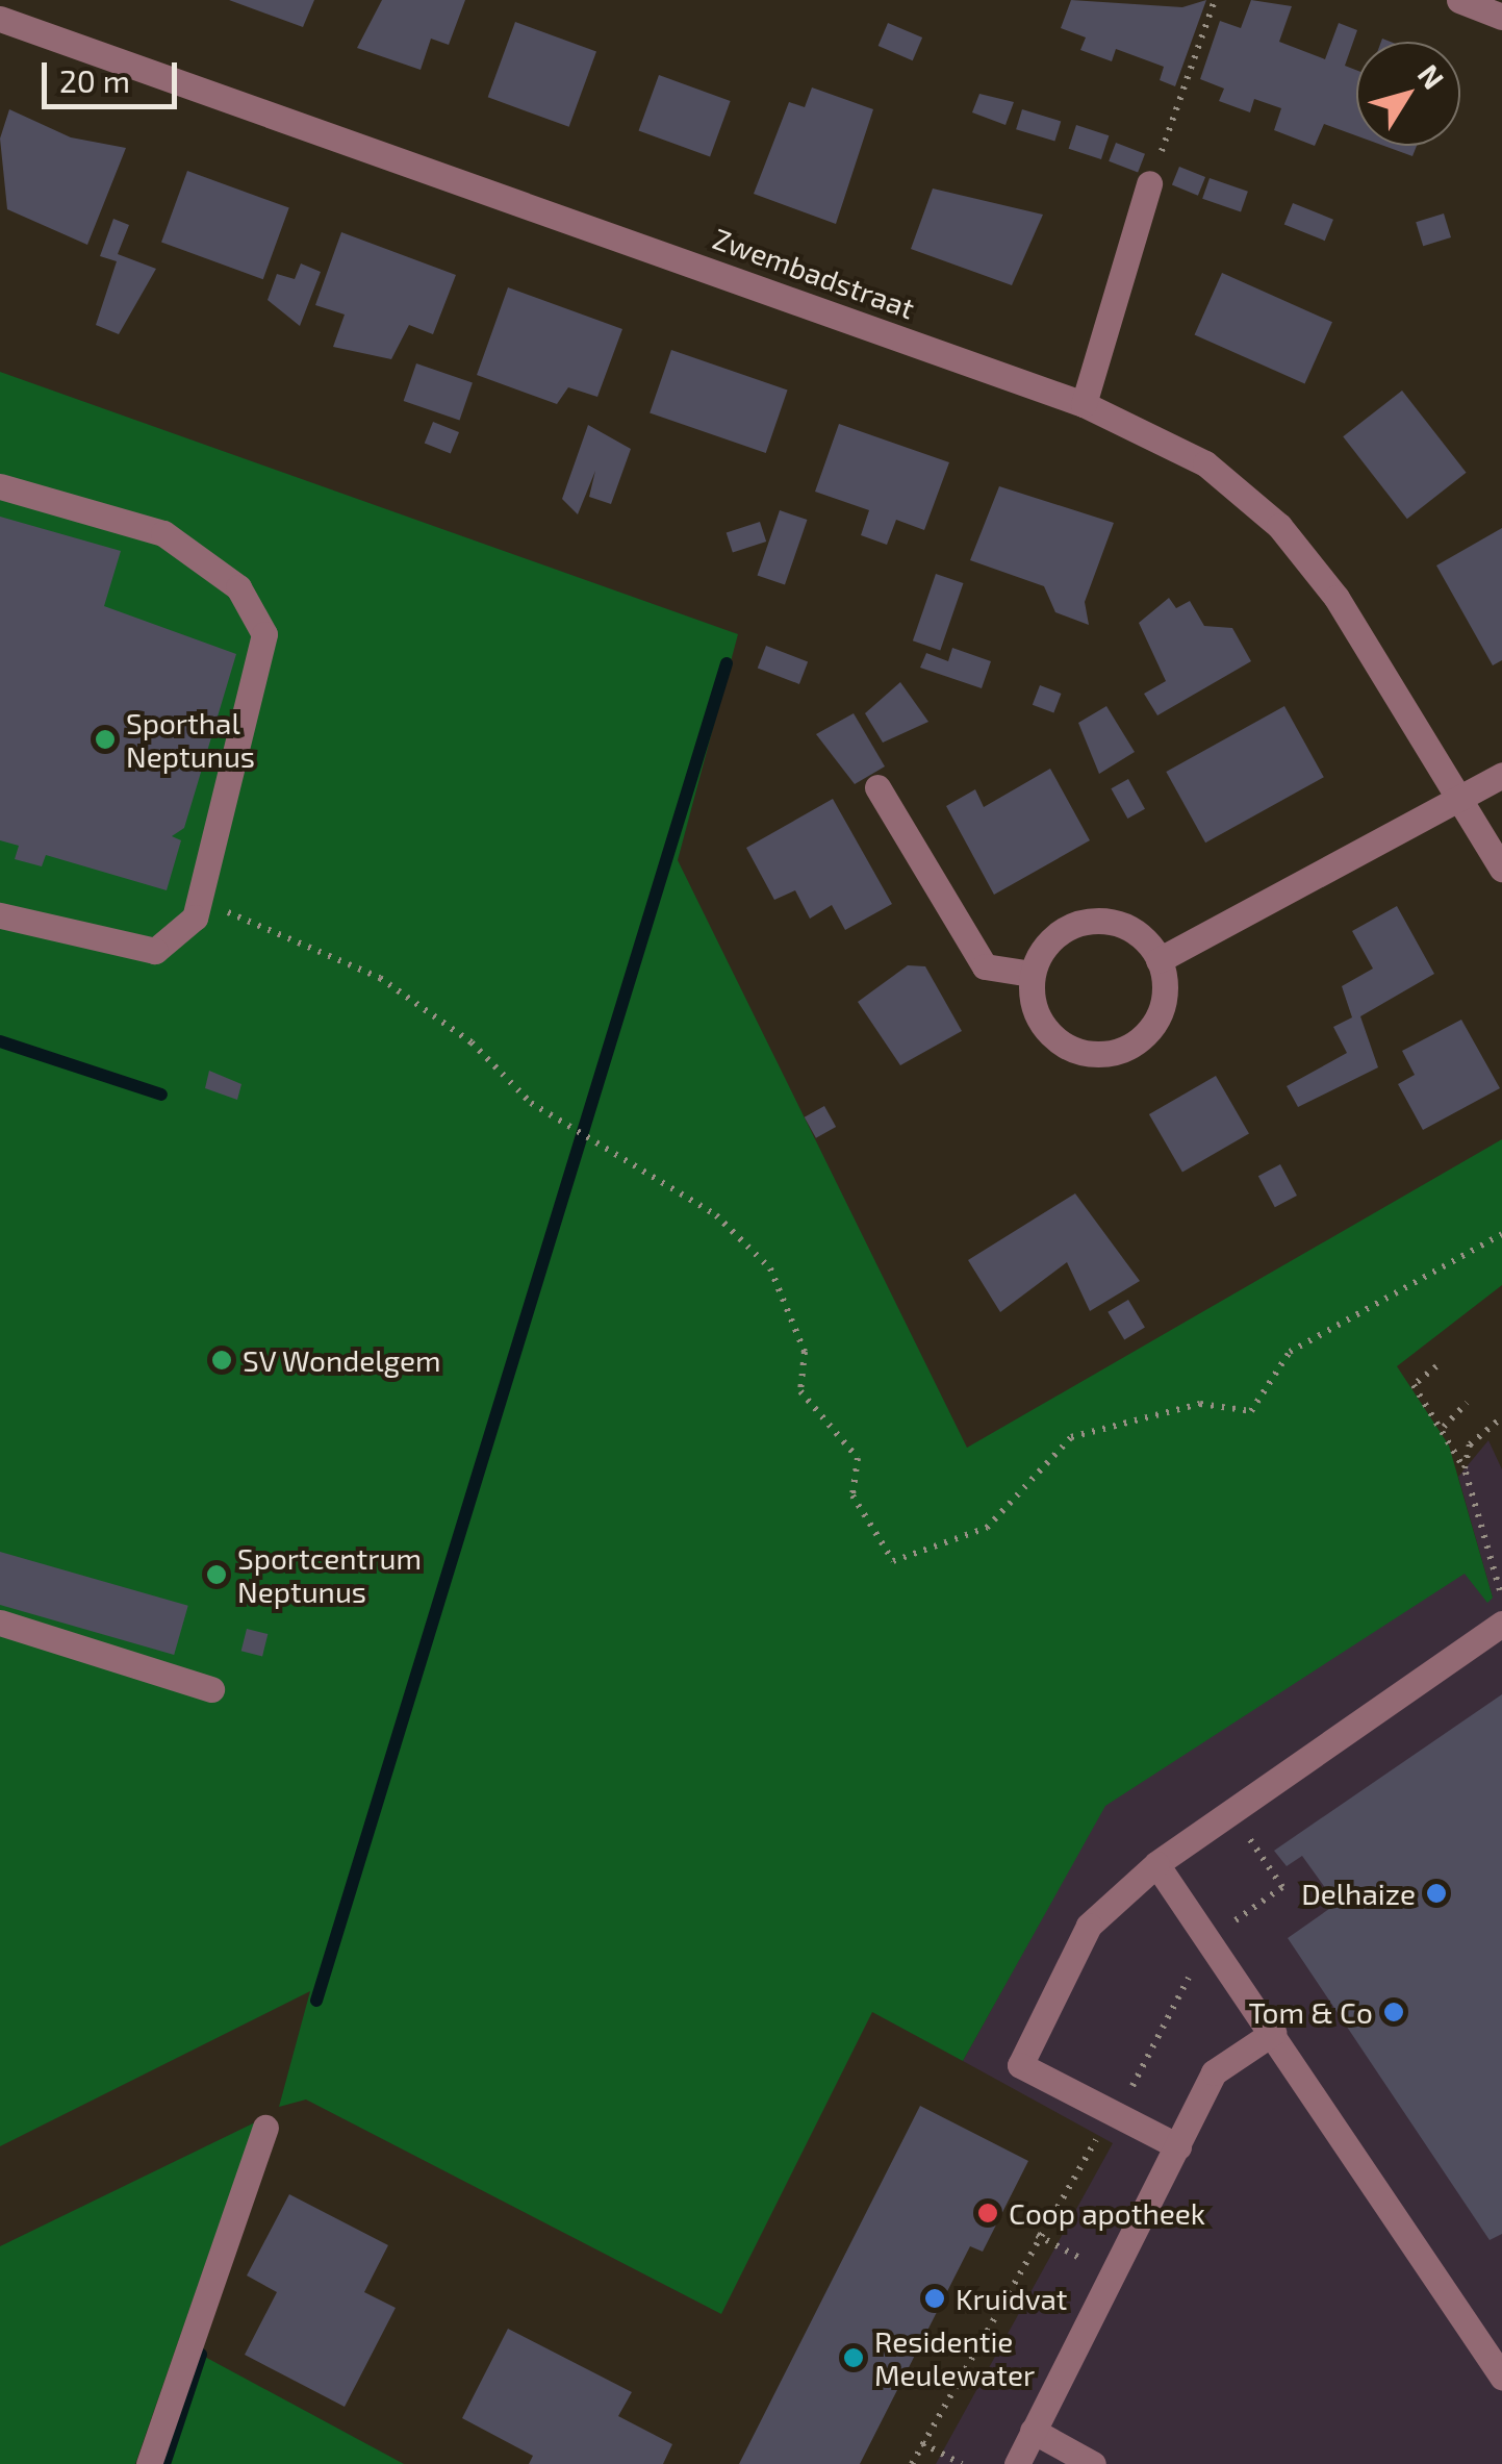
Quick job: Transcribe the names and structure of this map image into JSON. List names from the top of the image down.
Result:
{
  "streets": {
    "street": ["Zwembadstraat"]
  },
  "places": [
    "Sporthal Neptunus",
    "SV Wondelgem",
    "Sportcentrum Neptunus",
    "Delhaize",
    "Tom & Co",
    "Coop apotheek",
    "Kruidvat",
    "Residentie Meulewater"
  ],
  "scale_bar": "20 m",
  "north": "top right"
}
